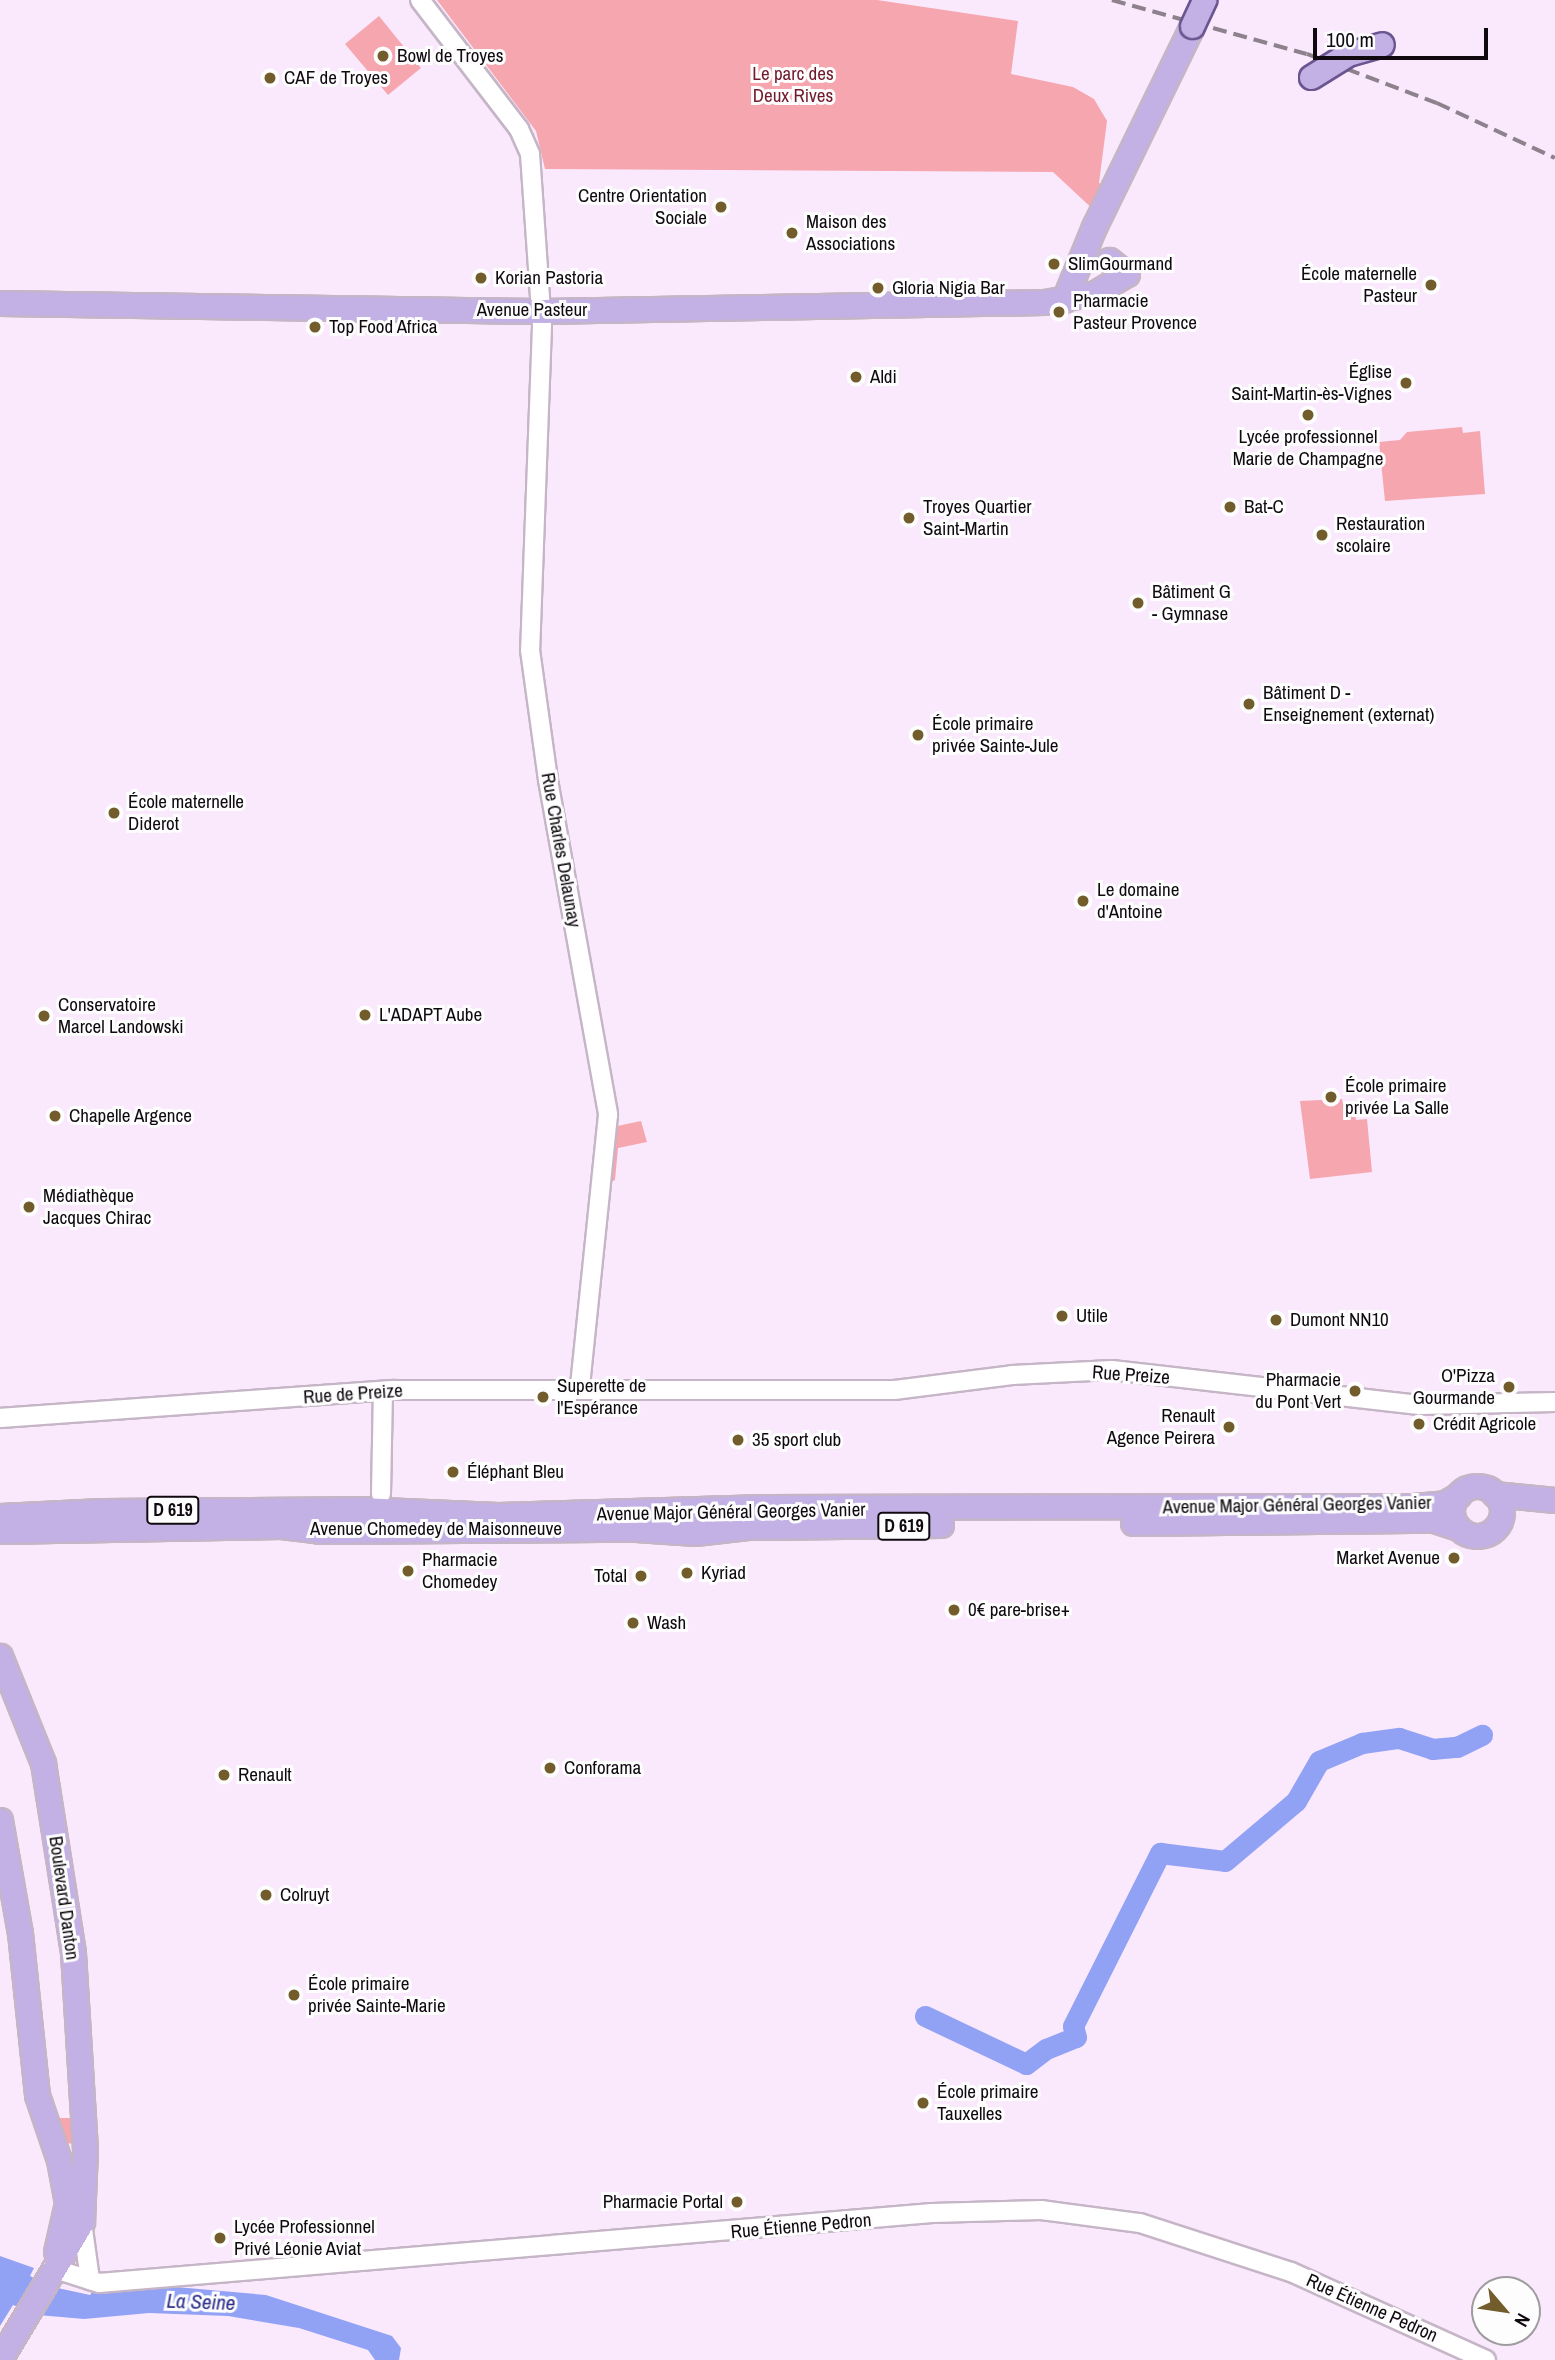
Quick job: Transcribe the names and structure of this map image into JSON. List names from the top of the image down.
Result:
{
  "streets": {
    "main road": [
      "Avenue Pasteur",
      "Avenue Major Général Georges Vanier",
      "D 619",
      "Avenue Chomedey de Maisonneuve",
      "Boulevard Danton"
    ],
    "street": [
      "Rue Charles Delaunay",
      "Rue Preize",
      "Rue de Preize",
      "Rue Étienne Pedron"
    ]
  },
  "crossings": [
    ["Avenue Pasteur", "Rue Charles Delaunay"],
    ["Rue Charles Delaunay", "Rue de Preize"],
    ["Rue Preize", "Rue de Preize"],
    ["Avenue Major Général Georges Vanier", "Avenue Chomedey de Maisonneuve"]
  ],
  "water": ["La Seine"],
  "parks": ["Le parc des Deux Rives"],
  "places": [
    "Bowl de Troyes",
    "CAF de Troyes",
    "Centre Orientation Sociale",
    "Maison des Associations",
    "SlimGourmand",
    "Korian Pastoria",
    "École maternelle Pasteur",
    "Gloria Nigia Bar",
    "Pharmacie Pasteur Provence",
    "Top Food Africa",
    "Aldi",
    "Église Saint-Martin-ès-Vignes",
    "Lycée professionnel Marie de Champagne",
    "Bat-C",
    "Troyes Quartier Saint-Martin",
    "Restauration scolaire",
    "Bâtiment G - Gymnase",
    "Bâtiment D - Enseignement (externat)",
    "École primaire privée Sainte-Jule",
    "École maternelle Diderot",
    "Le domaine d'Antoine",
    "L'ADAPT Aube",
    "Conservatoire Marcel Landowski",
    "École primaire privée La Salle",
    "Chapelle Argence",
    "Médiathèque Jacques Chirac",
    "Utile",
    "Dumont NN10",
    "O'Pizza Gourmande",
    "Pharmacie du Pont Vert",
    "Superette de l'Espérance",
    "Crédit Agricole",
    "Renault Agence Peirera",
    "35 sport club",
    "Éléphant Bleu",
    "Market Avenue",
    "Pharmacie Chomedey",
    "Kyriad",
    "Total",
    "0€ pare-brise+",
    "Wash",
    "Conforama",
    "Renault",
    "Colruyt",
    "École primaire privée Sainte-Marie",
    "École primaire Tauxelles",
    "Pharmacie Portal",
    "Lycée Professionnel Privé Léonie Aviat"
  ],
  "scale_bar": "100 m",
  "north": "bottom right"
}
